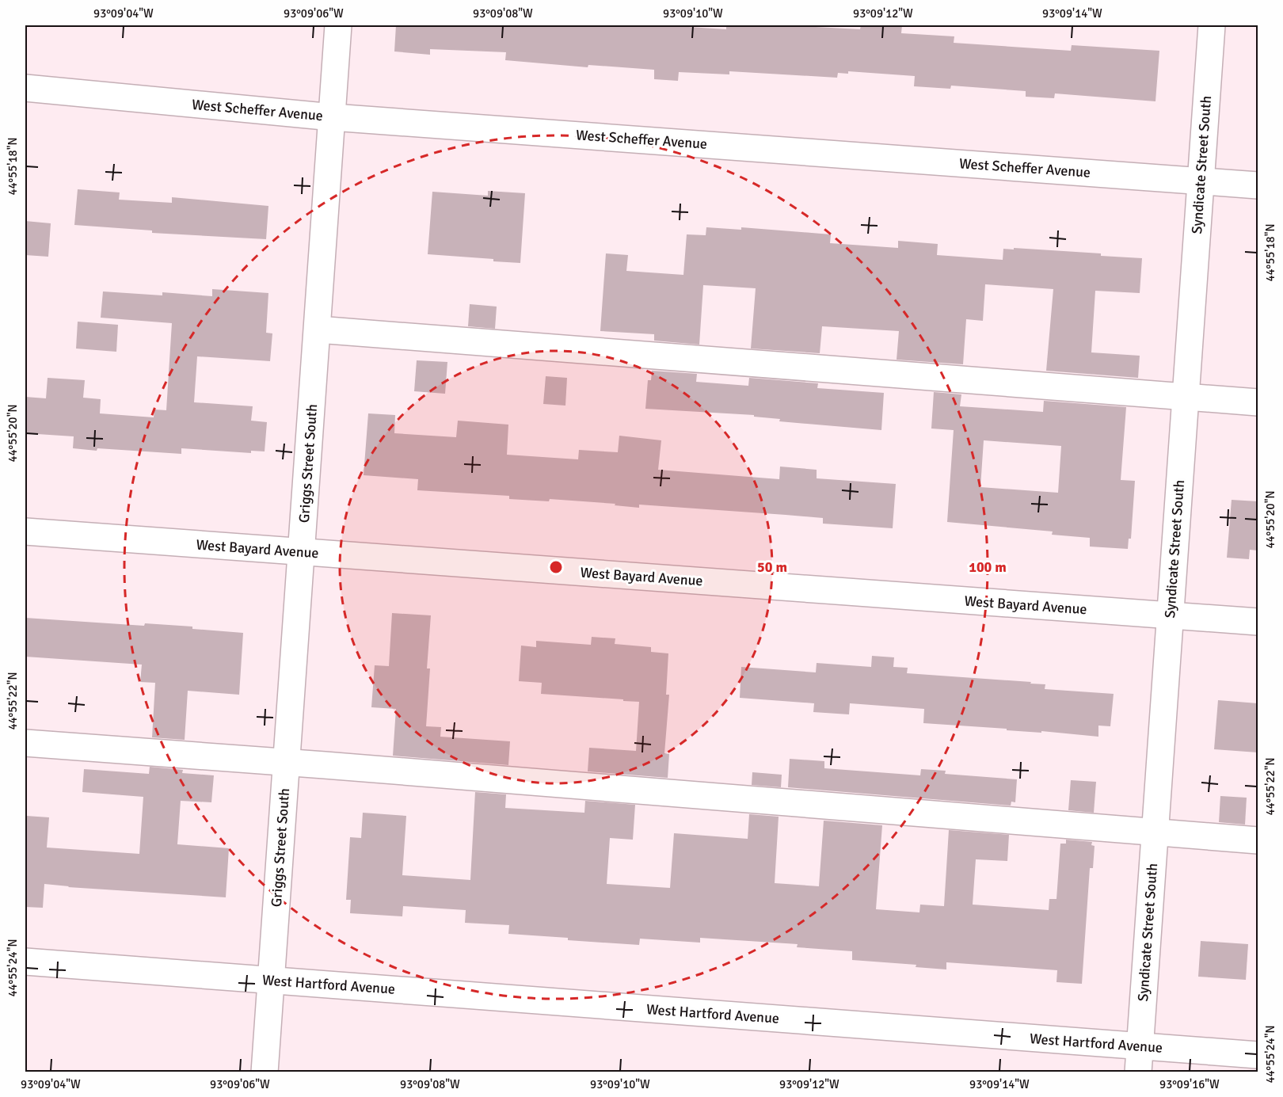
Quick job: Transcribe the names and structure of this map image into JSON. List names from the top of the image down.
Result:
{
  "streets": {
    "street": [
      "West Scheffer Avenue",
      "Syndicate Street South",
      "Griggs Street South",
      "West Bayard Avenue",
      "West Hartford Avenue"
    ]
  },
  "crossings": [
    ["West Scheffer Avenue", "Syndicate Street South"],
    ["West Scheffer Avenue", "Griggs Street South"],
    ["Syndicate Street South", "West Bayard Avenue"],
    ["Syndicate Street South", "West Hartford Avenue"],
    ["Griggs Street South", "West Bayard Avenue"],
    ["Griggs Street South", "West Hartford Avenue"]
  ],
  "coordinates": [
    "93°09'04\"W",
    "93°09'06\"W",
    "93°09'08\"W",
    "93°09'10\"W",
    "93°09'12\"W",
    "93°09'14\"W",
    "44°55'18\"N",
    "44°55'20\"N",
    "44°55'22\"N",
    "44°55'24\"N",
    "93°09'16\"W"
  ],
  "rings": ["50 m", "100 m"]
}
